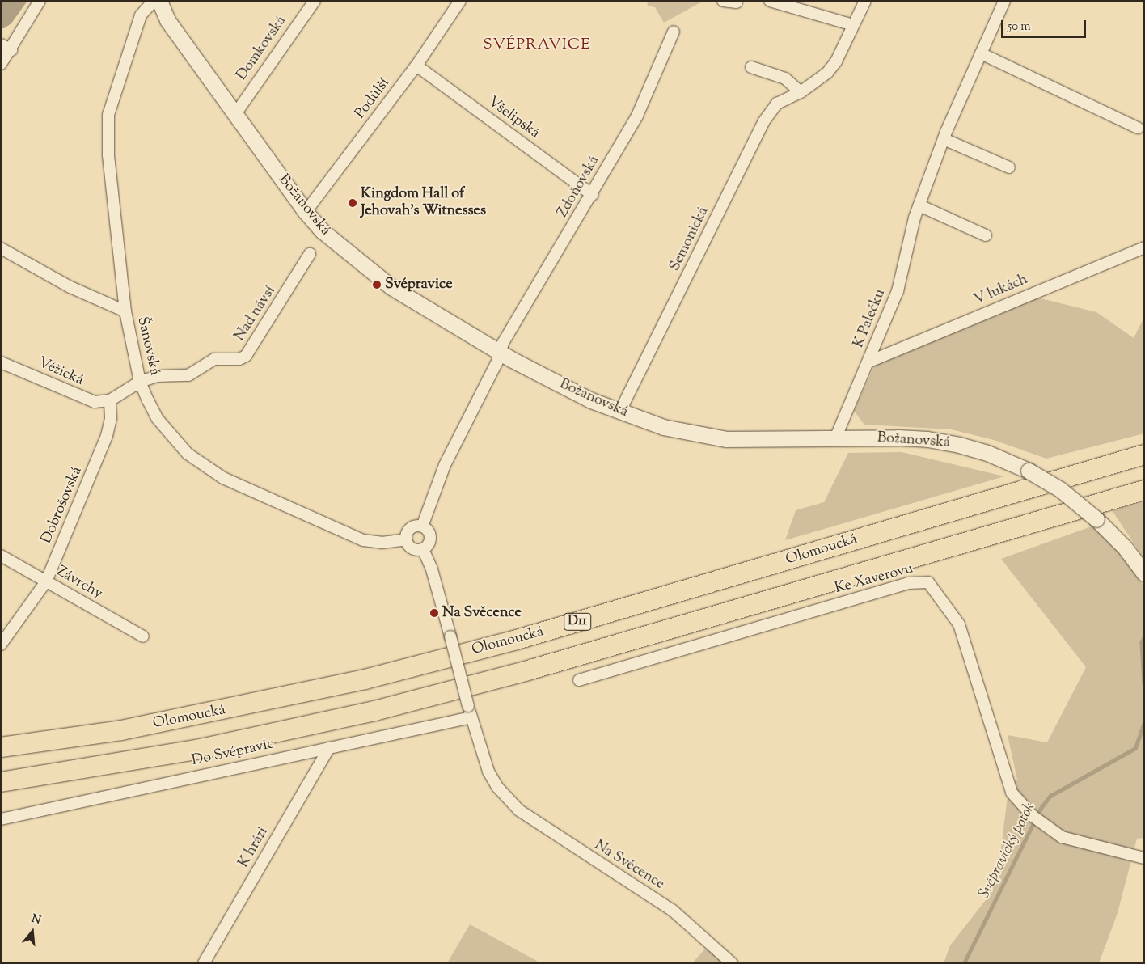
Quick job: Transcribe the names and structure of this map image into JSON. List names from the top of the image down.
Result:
{
  "streets": {
    "highway": ["Olomoucká", "D11"],
    "street": [
      "Domkovská",
      "Podůlší",
      "Všelipská",
      "Zdoňovská",
      "Božanovská",
      "Semonická",
      "V lukách",
      "Nad návsí",
      "K Palečku",
      "Šanovská",
      "Věžická",
      "Dobrošovská",
      "Ke Xaverovu",
      "Závrchy",
      "Do Svépravic",
      "K hrázi",
      "Na Svěcence"
    ]
  },
  "crossings": [
    ["Domkovská", "Božanovská"],
    ["Podůlší", "Všelipská"],
    ["Podůlší", "Božanovská"],
    ["Všelipská", "Zdoňovská"],
    ["Zdoňovská", "Božanovská"],
    ["Zdoňovská", "Šanovská"],
    ["Zdoňovská", "Na Svěcence"],
    ["Božanovská", "Semonická"],
    ["Božanovská", "K Palečku"],
    ["V lukách", "K Palečku"],
    ["Nad návsí", "Šanovská"],
    ["Šanovská", "Na Svěcence"],
    ["Věžická", "Dobrošovská"],
    ["Dobrošovská", "Závrchy"],
    ["Do Svépravic", "K hrázi"],
    ["Do Svépravic", "Na Svěcence"]
  ],
  "districts": ["SVÉPRAVICE"],
  "water": ["Svépravický potok"],
  "places": ["Kingdom Hall of Jehovah's Witnesses", "Svépravice", "Na Svěcence"],
  "scale_bar": "50 m",
  "north": "top"
}
